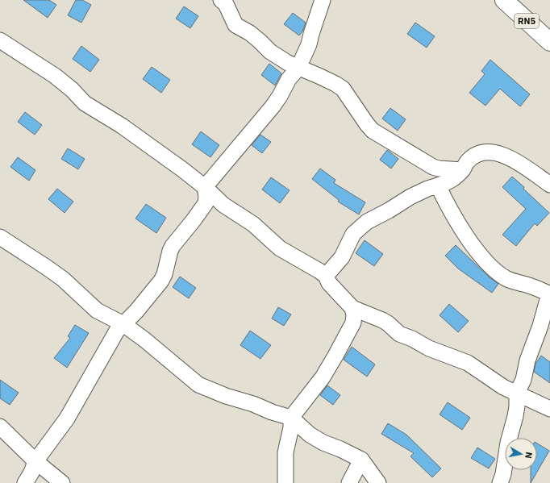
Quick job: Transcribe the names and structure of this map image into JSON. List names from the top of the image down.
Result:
{
  "streets": {
    "highway": ["RN5"]
  },
  "north": "right"
}
